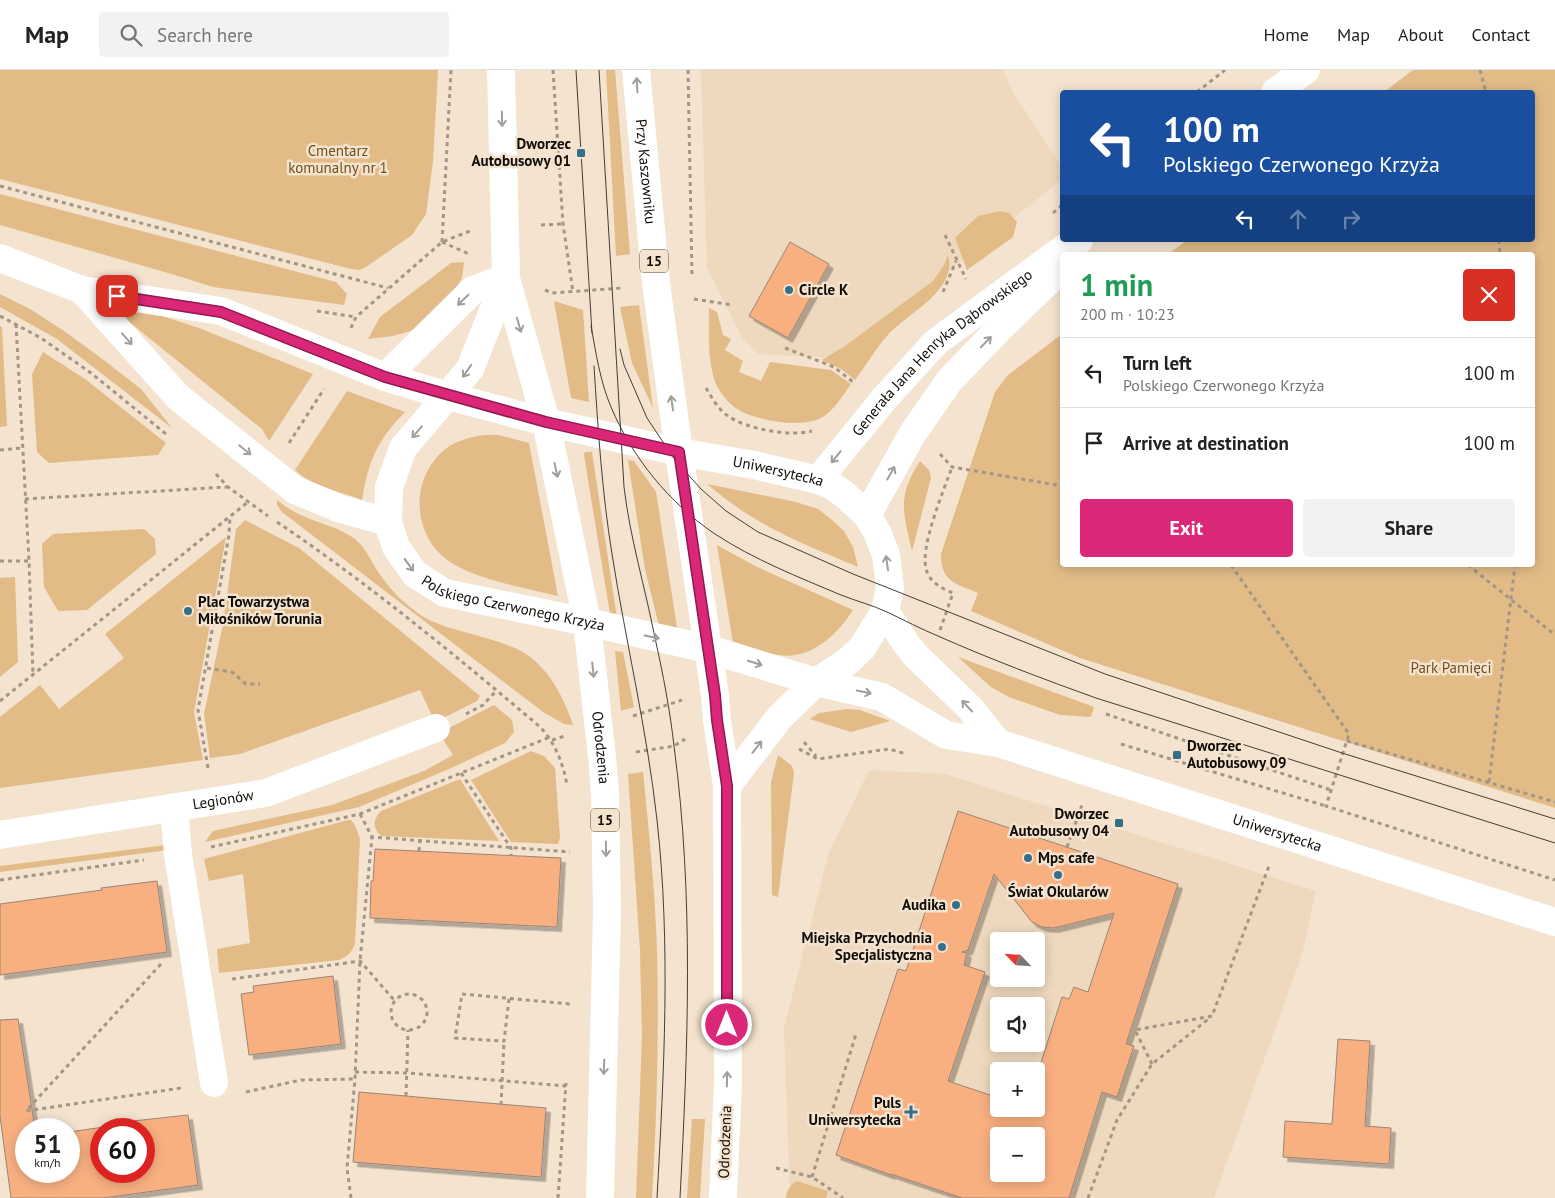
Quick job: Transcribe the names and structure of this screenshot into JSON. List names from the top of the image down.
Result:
{
  "streets": {
    "street": [
      "Przy Kaszowniku",
      "15",
      "Generała Jana Henryka Dąbrowskiego",
      "Uniwersytecka",
      "Polskiego Czerwonego Krzyża",
      "Odrodzenia",
      "Legionów"
    ]
  },
  "crossings": [
    ["Przy Kaszowniku", "Uniwersytecka"],
    ["Przy Kaszowniku", "Odrodzenia"],
    ["15", "Polskiego Czerwonego Krzyża"],
    ["15", "Odrodzenia"],
    ["Generała Jana Henryka Dąbrowskiego", "Uniwersytecka"],
    ["Uniwersytecka", "Polskiego Czerwonego Krzyża"],
    ["Uniwersytecka", "Odrodzenia"],
    ["Polskiego Czerwonego Krzyża", "Odrodzenia"]
  ],
  "parks": ["Cmentarz komunalny nr 1", "Park Pamięci"],
  "places": {
    "transit": ["Dworzec Autobusowy 01", "Dworzec Autobusowy 09", "Dworzec Autobusowy 04"],
    "other": [
      "Circle K",
      "Plac Towarzystwa Miłośników Torunia",
      "Mps cafe",
      "Świat Okularów",
      "Audika",
      "Miejska Przychodnia Specjalistyczna"
    ],
    "health": ["Puls Uniwersytecka"]
  },
  "north": "top left",
  "page": {
    "header": "Map",
    "search": "Search here",
    "nav": [
      "Home",
      "Map",
      "About",
      "Contact"
    ],
    "turn": ["100 m", "Polskiego Czerwonego Krzyża"],
    "heading": ["1 min", "200 m · 10:23"],
    "list": [
      {
        "name": "Turn left",
        "note": "Polskiego Czerwonego Krzyża",
        "value": "100 m"
      },
      {
        "name": "Arrive at destination",
        "value": "100 m"
      }
    ],
    "buttons": ["Exit", "Share"],
    "map_buttons": ["+", "−"],
    "speed": "51 km/h",
    "limit": "60"
  }
}
